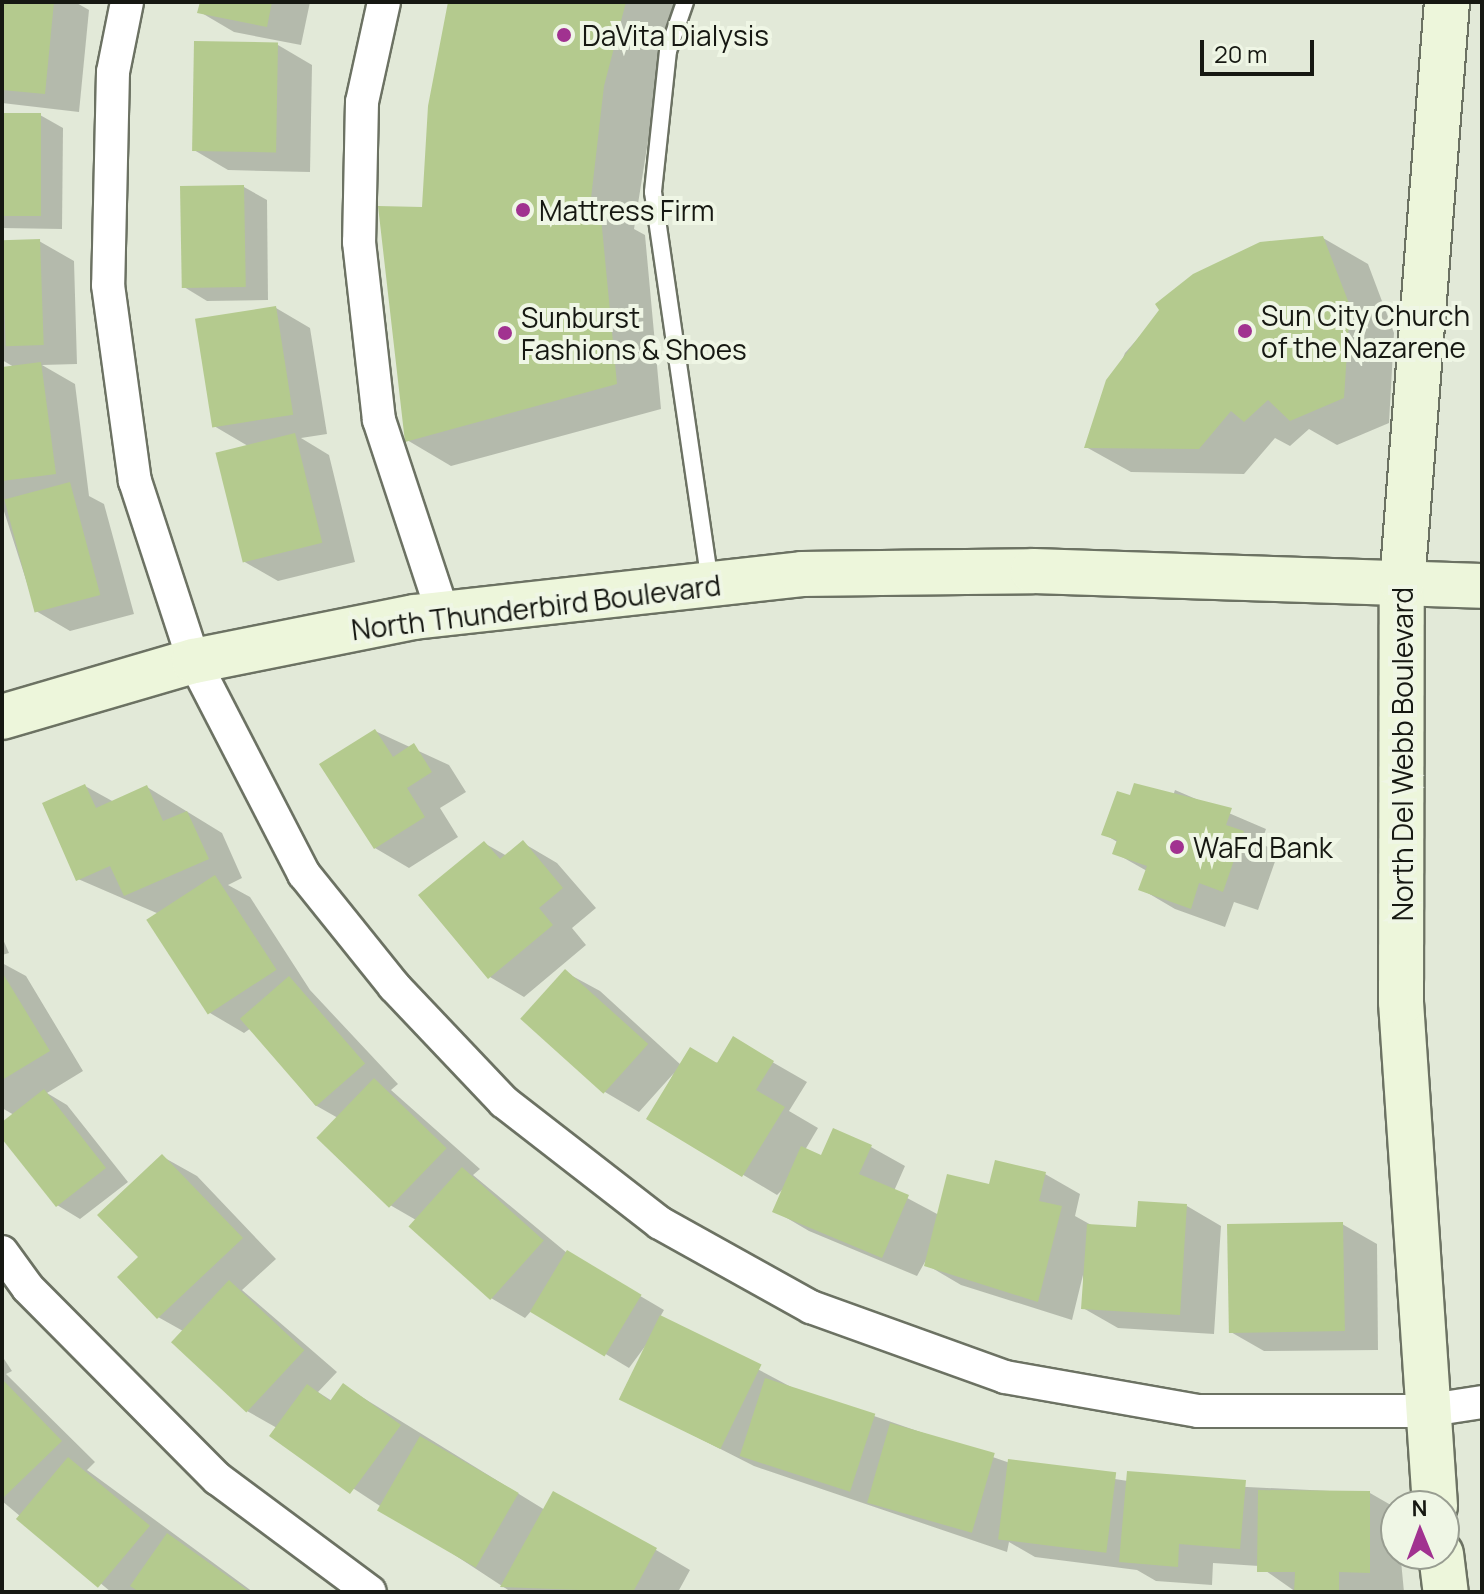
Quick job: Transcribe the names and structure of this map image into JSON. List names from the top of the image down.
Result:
{
  "streets": {
    "street": ["North Thunderbird Boulevard", "North Del Webb Boulevard"]
  },
  "crossings": [
    ["North Thunderbird Boulevard", "North Del Webb Boulevard"]
  ],
  "places": [
    "DaVita Dialysis",
    "Mattress Firm",
    "Sun City Church of the Nazarene",
    "Sunburst Fashions & Shoes",
    "WaFd Bank"
  ],
  "scale_bar": "20 m",
  "north": "top"
}
